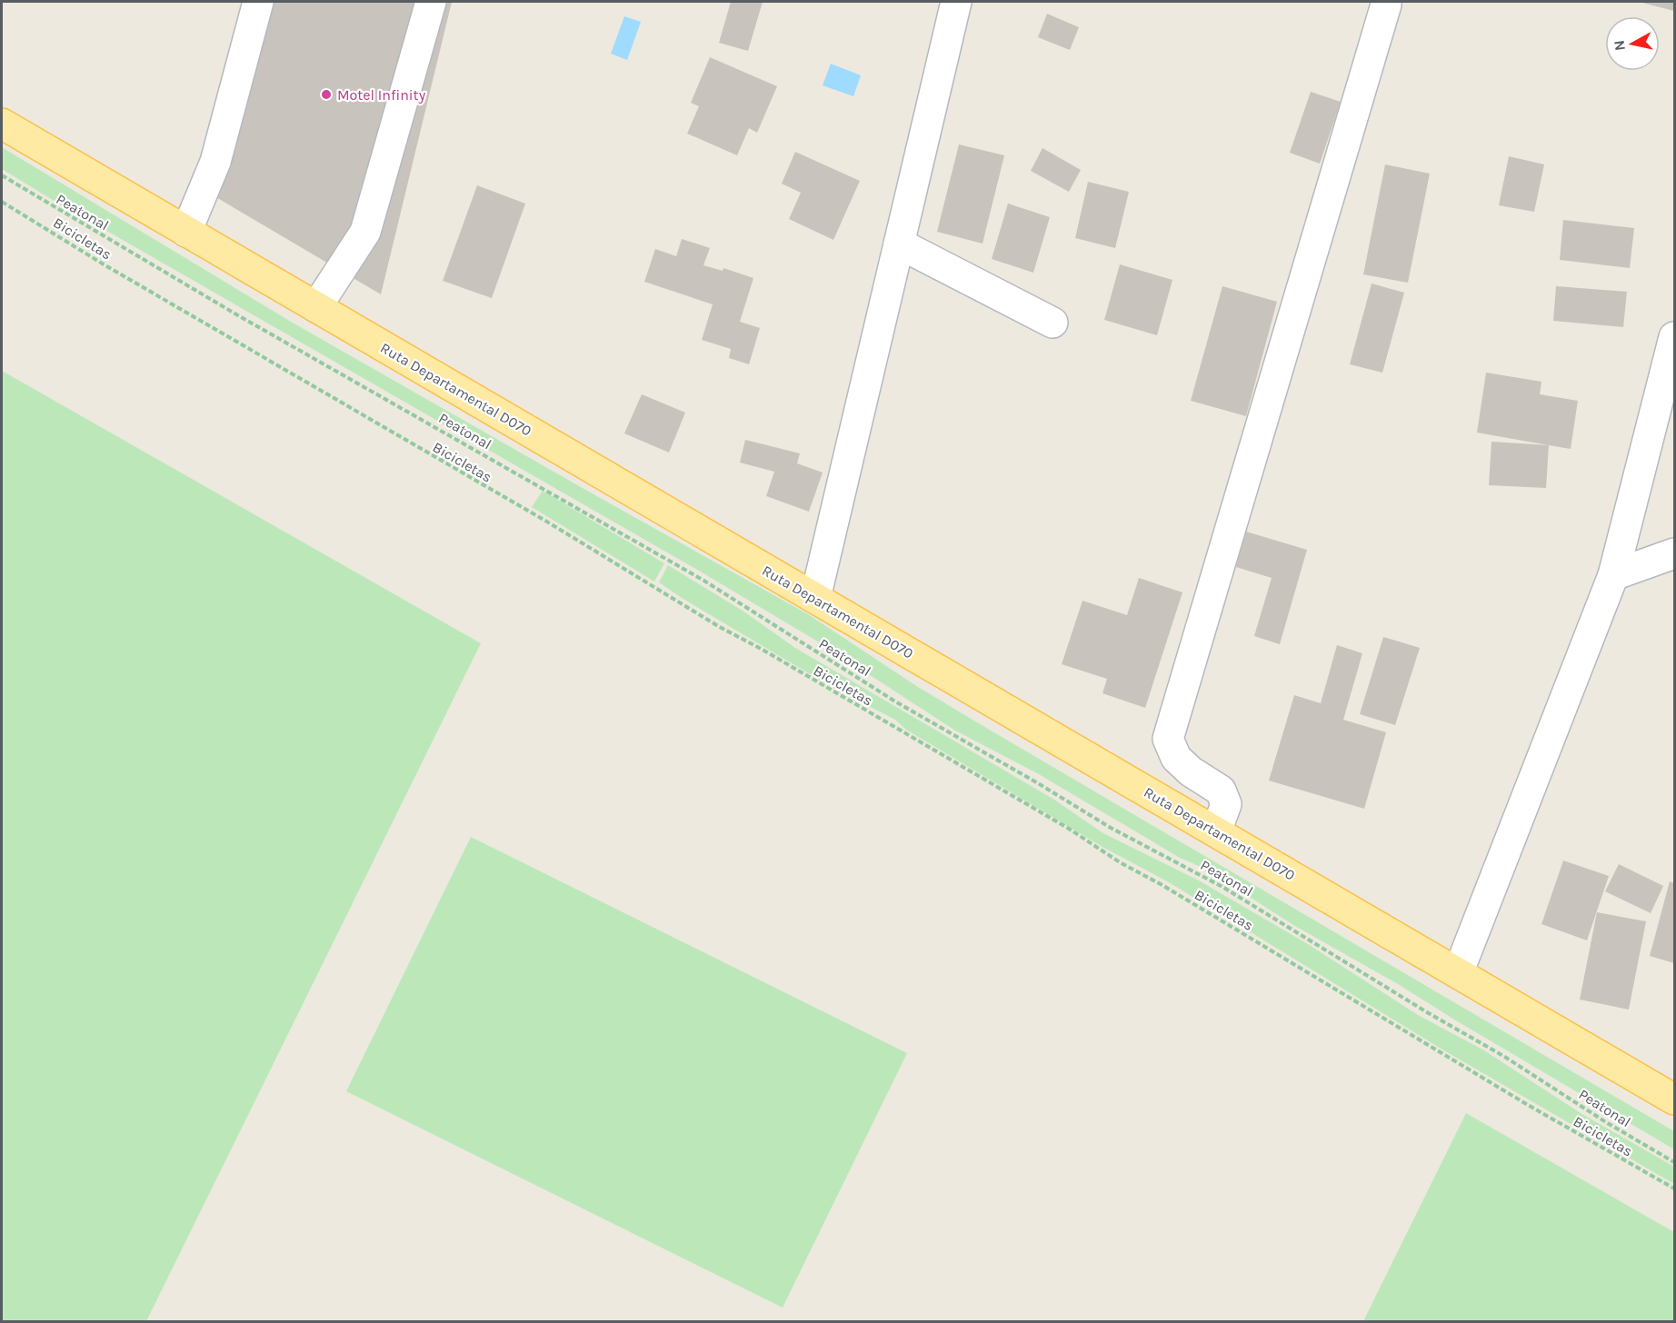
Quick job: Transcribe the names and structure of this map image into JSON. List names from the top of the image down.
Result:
{
  "streets": {
    "main road": ["Ruta Departamental D070"],
    "path": ["Peatonal", "Bicicletas"]
  },
  "places": ["Motel Infinity"],
  "north": "left"
}
